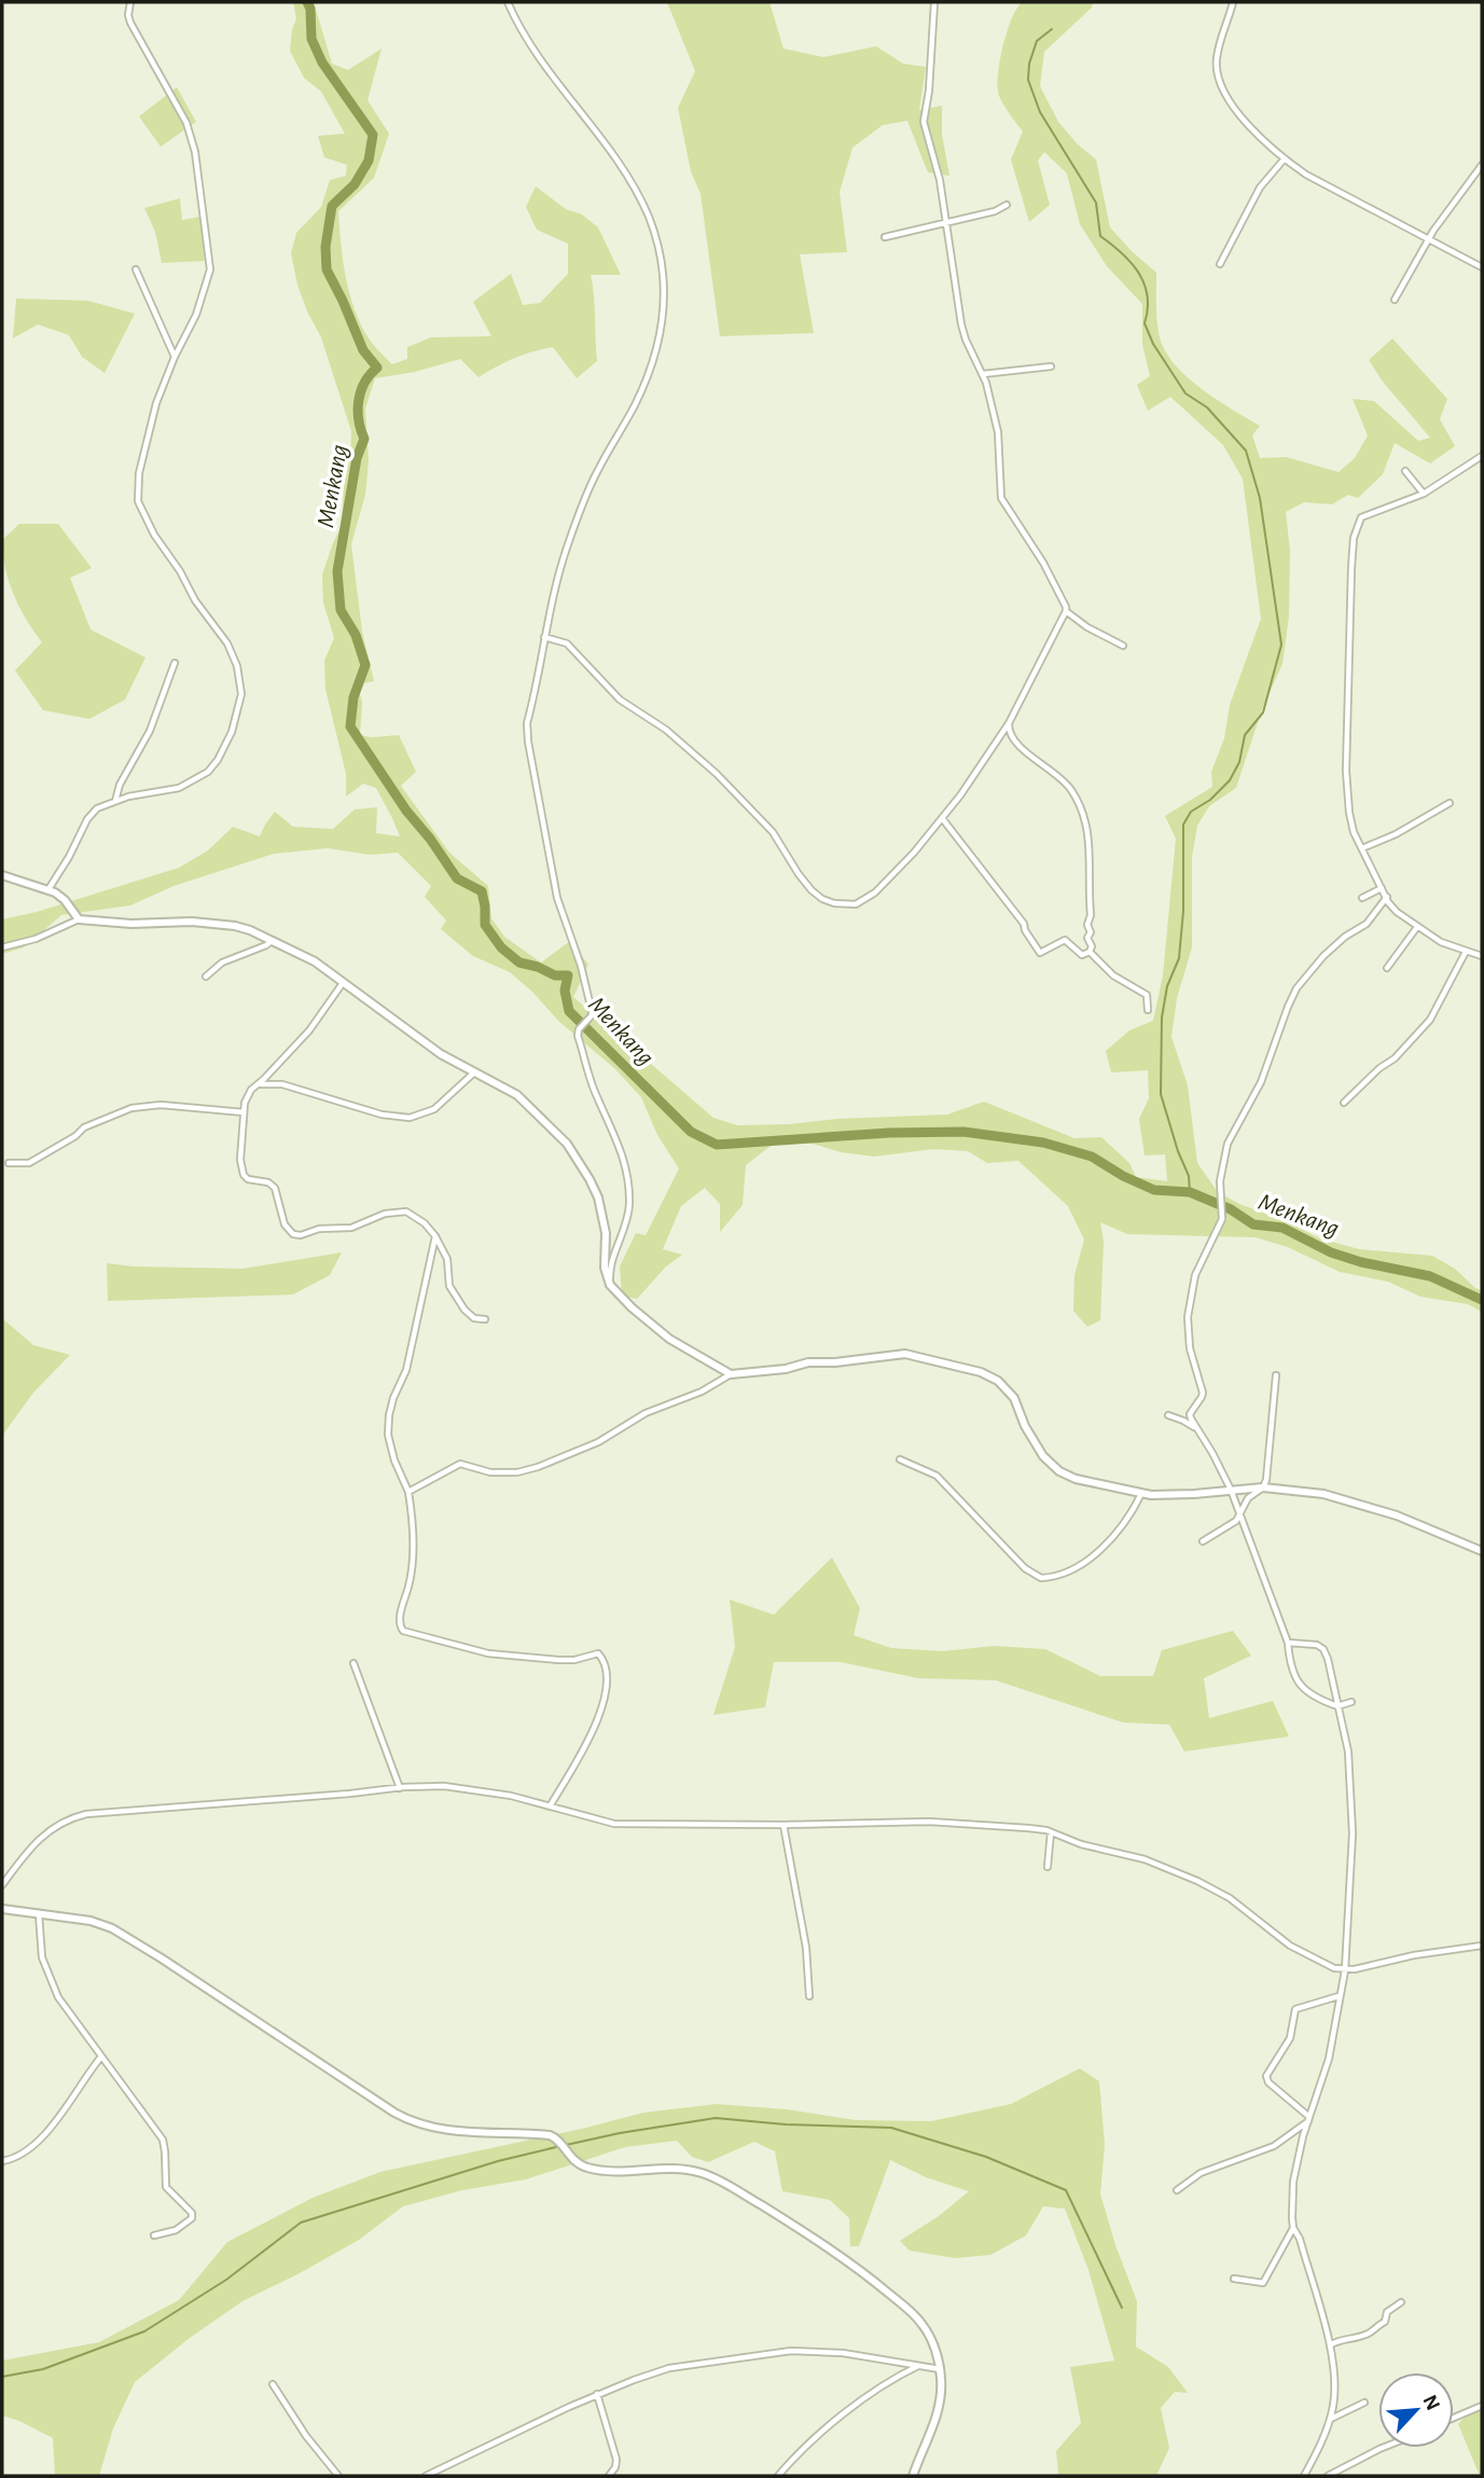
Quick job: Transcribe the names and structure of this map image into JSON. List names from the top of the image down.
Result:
{
  "water": ["Menkang"],
  "north": "top right"
}
